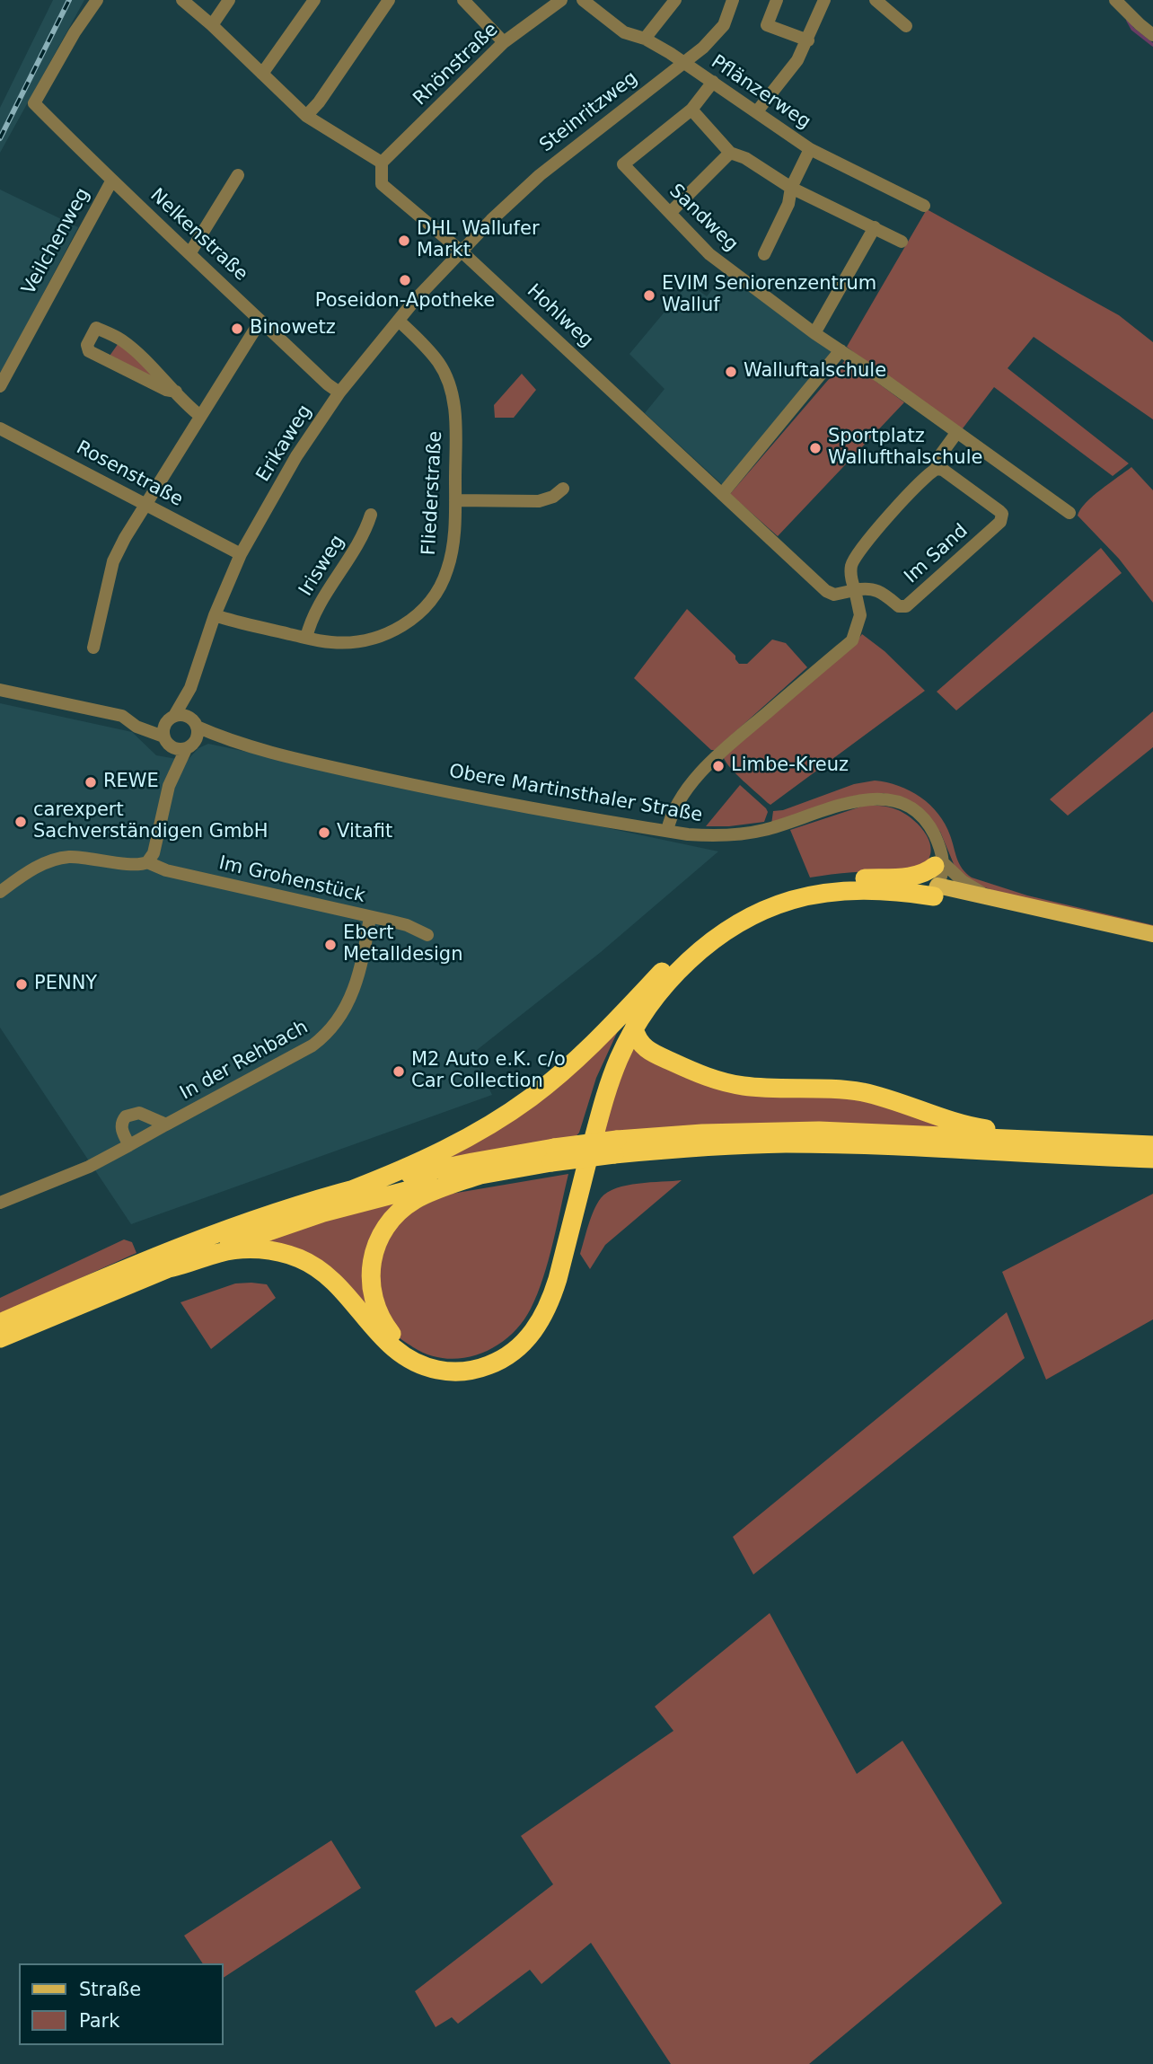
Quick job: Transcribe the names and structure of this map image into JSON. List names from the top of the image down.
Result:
{
  "streets": {
    "street": [
      "Rhönstraße",
      "Pflänzerweg",
      "Steinritzweg",
      "Sandweg",
      "Nelkenstraße",
      "Veilchenweg",
      "Hohlweg",
      "Erikaweg",
      "Rosenstraße",
      "Fliederstraße",
      "Im Sand",
      "Irisweg",
      "Obere Martinsthaler Straße",
      "Im Grohenstück",
      "In der Rehbach"
    ]
  },
  "crossings": [
    ["Rhönstraße", "Hohlweg"],
    ["Pflänzerweg", "Steinritzweg"],
    ["Steinritzweg", "Hohlweg"],
    ["Steinritzweg", "Erikaweg"],
    ["Nelkenstraße", "Veilchenweg"],
    ["Nelkenstraße", "Erikaweg"],
    ["Hohlweg", "Erikaweg"],
    ["Hohlweg", "Im Sand"],
    ["Erikaweg", "Rosenstraße"],
    ["Erikaweg", "Fliederstraße"],
    ["Erikaweg", "Obere Martinsthaler Straße"],
    ["Fliederstraße", "Irisweg"],
    ["Im Grohenstück", "In der Rehbach"]
  ],
  "places": [
    "DHL Wallufer Markt",
    "Poseidon-Apotheke",
    "EVIM Seniorenzentrum Walluf",
    "Binowetz",
    "Walluftalschule",
    "Sportplatz Wallufthalschule",
    "Limbe-Kreuz",
    "REWE",
    "carexpert Sachverständigen GmbH",
    "Vitafit",
    "Ebert Metalldesign",
    "PENNY",
    "M2 Auto e.K. c/o Car Collection"
  ],
  "legend": ["Straße", "Park"]
}
